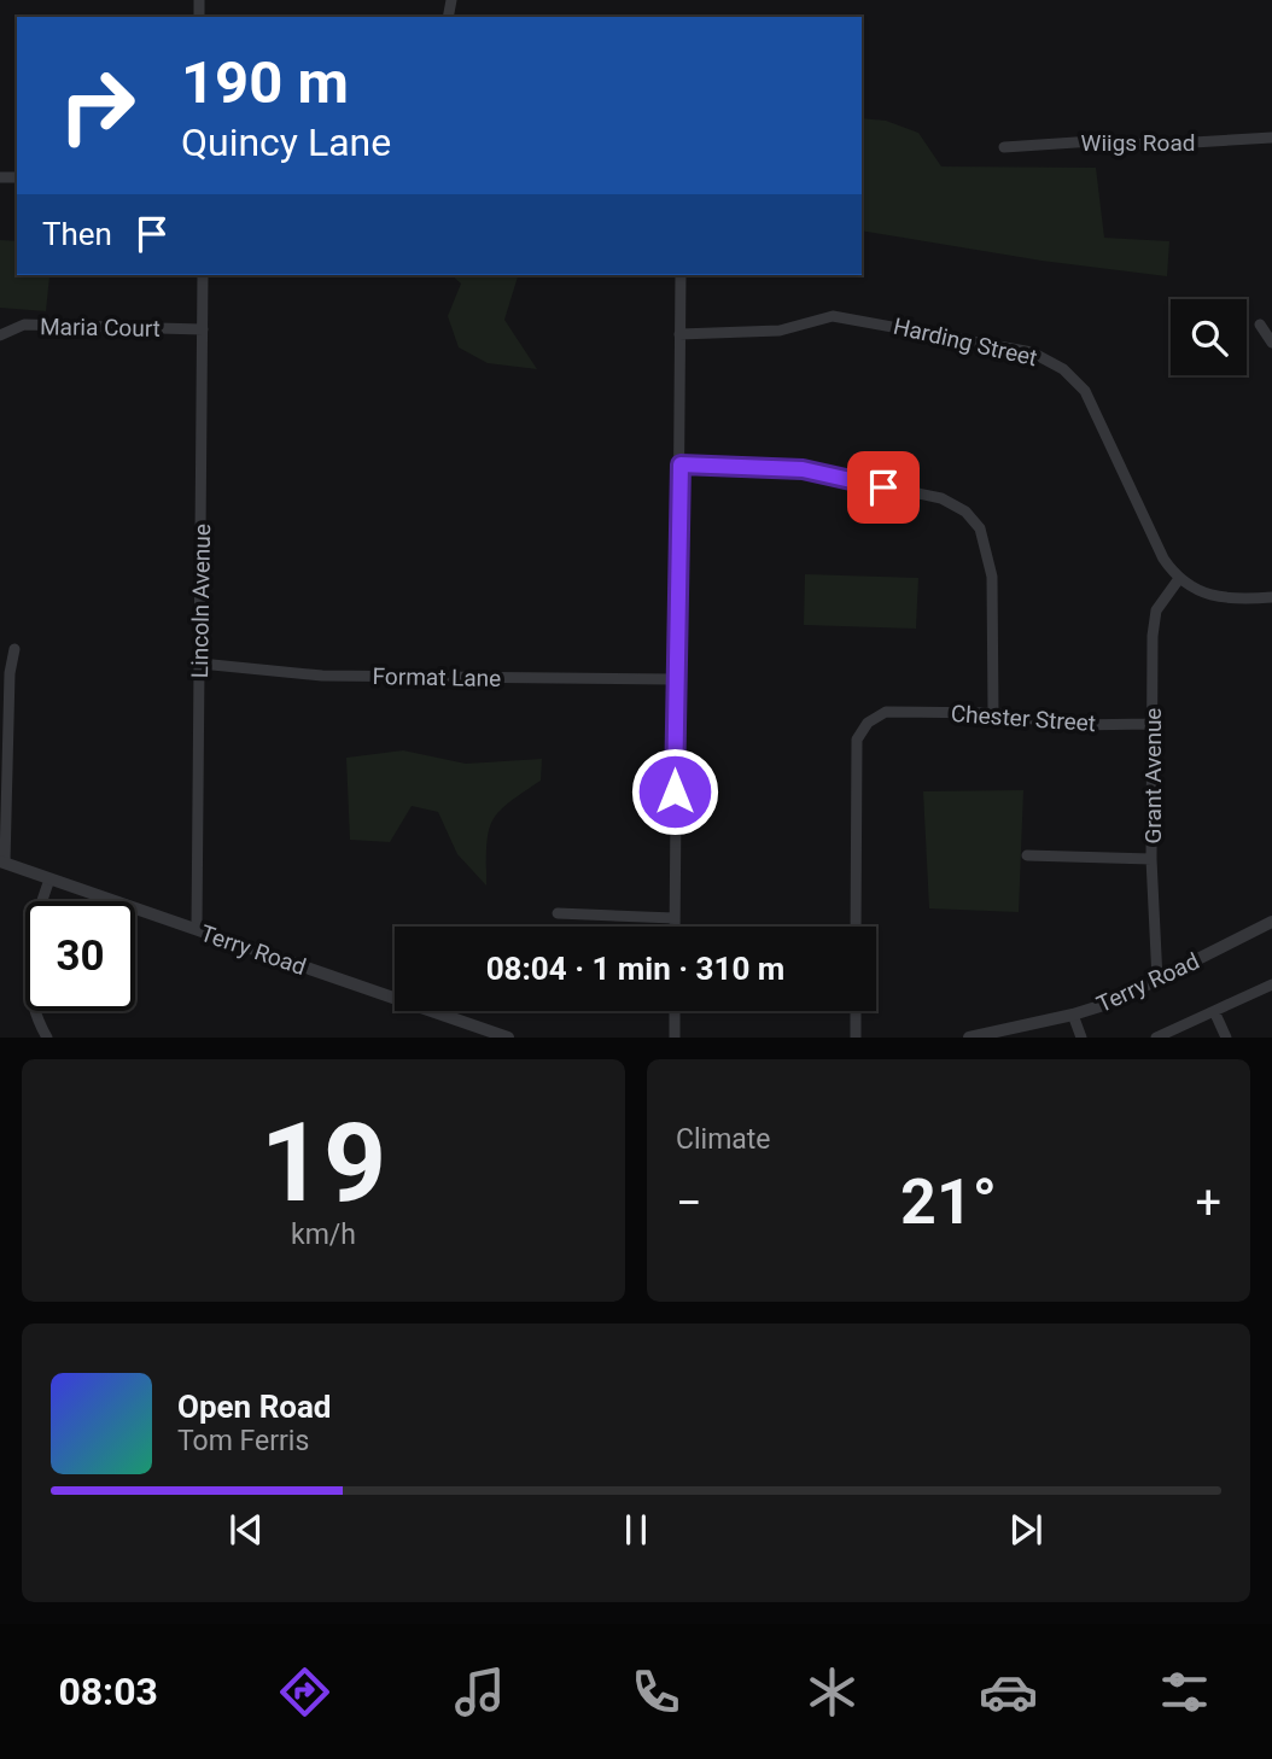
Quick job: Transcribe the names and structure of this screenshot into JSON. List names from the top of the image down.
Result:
{
  "streets": {
    "street": [
      "Wiigs Road",
      "Maria Court",
      "Harding Street",
      "Lincoln Avenue",
      "Format Lane",
      "Chester Street",
      "Grant Avenue",
      "Terry Road"
    ]
  },
  "crossings": [
    ["Maria Court", "Lincoln Avenue"],
    ["Harding Street", "Grant Avenue"],
    ["Lincoln Avenue", "Format Lane"],
    ["Lincoln Avenue", "Terry Road"],
    ["Chester Street", "Grant Avenue"],
    ["Grant Avenue", "Terry Road"]
  ],
  "page": {
    "turn": ["190 m", "Quincy Lane"],
    "then": "Then",
    "limit": "30",
    "trip": "08:04 · 1 min · 310 m",
    "tile": [
      ["19", "km/h"],
      "Climate"
    ],
    "heat": ["−", "21°", "+"],
    "song": ["Open Road", "Tom Ferris"],
    "tabs": "08:03"
  }
}
